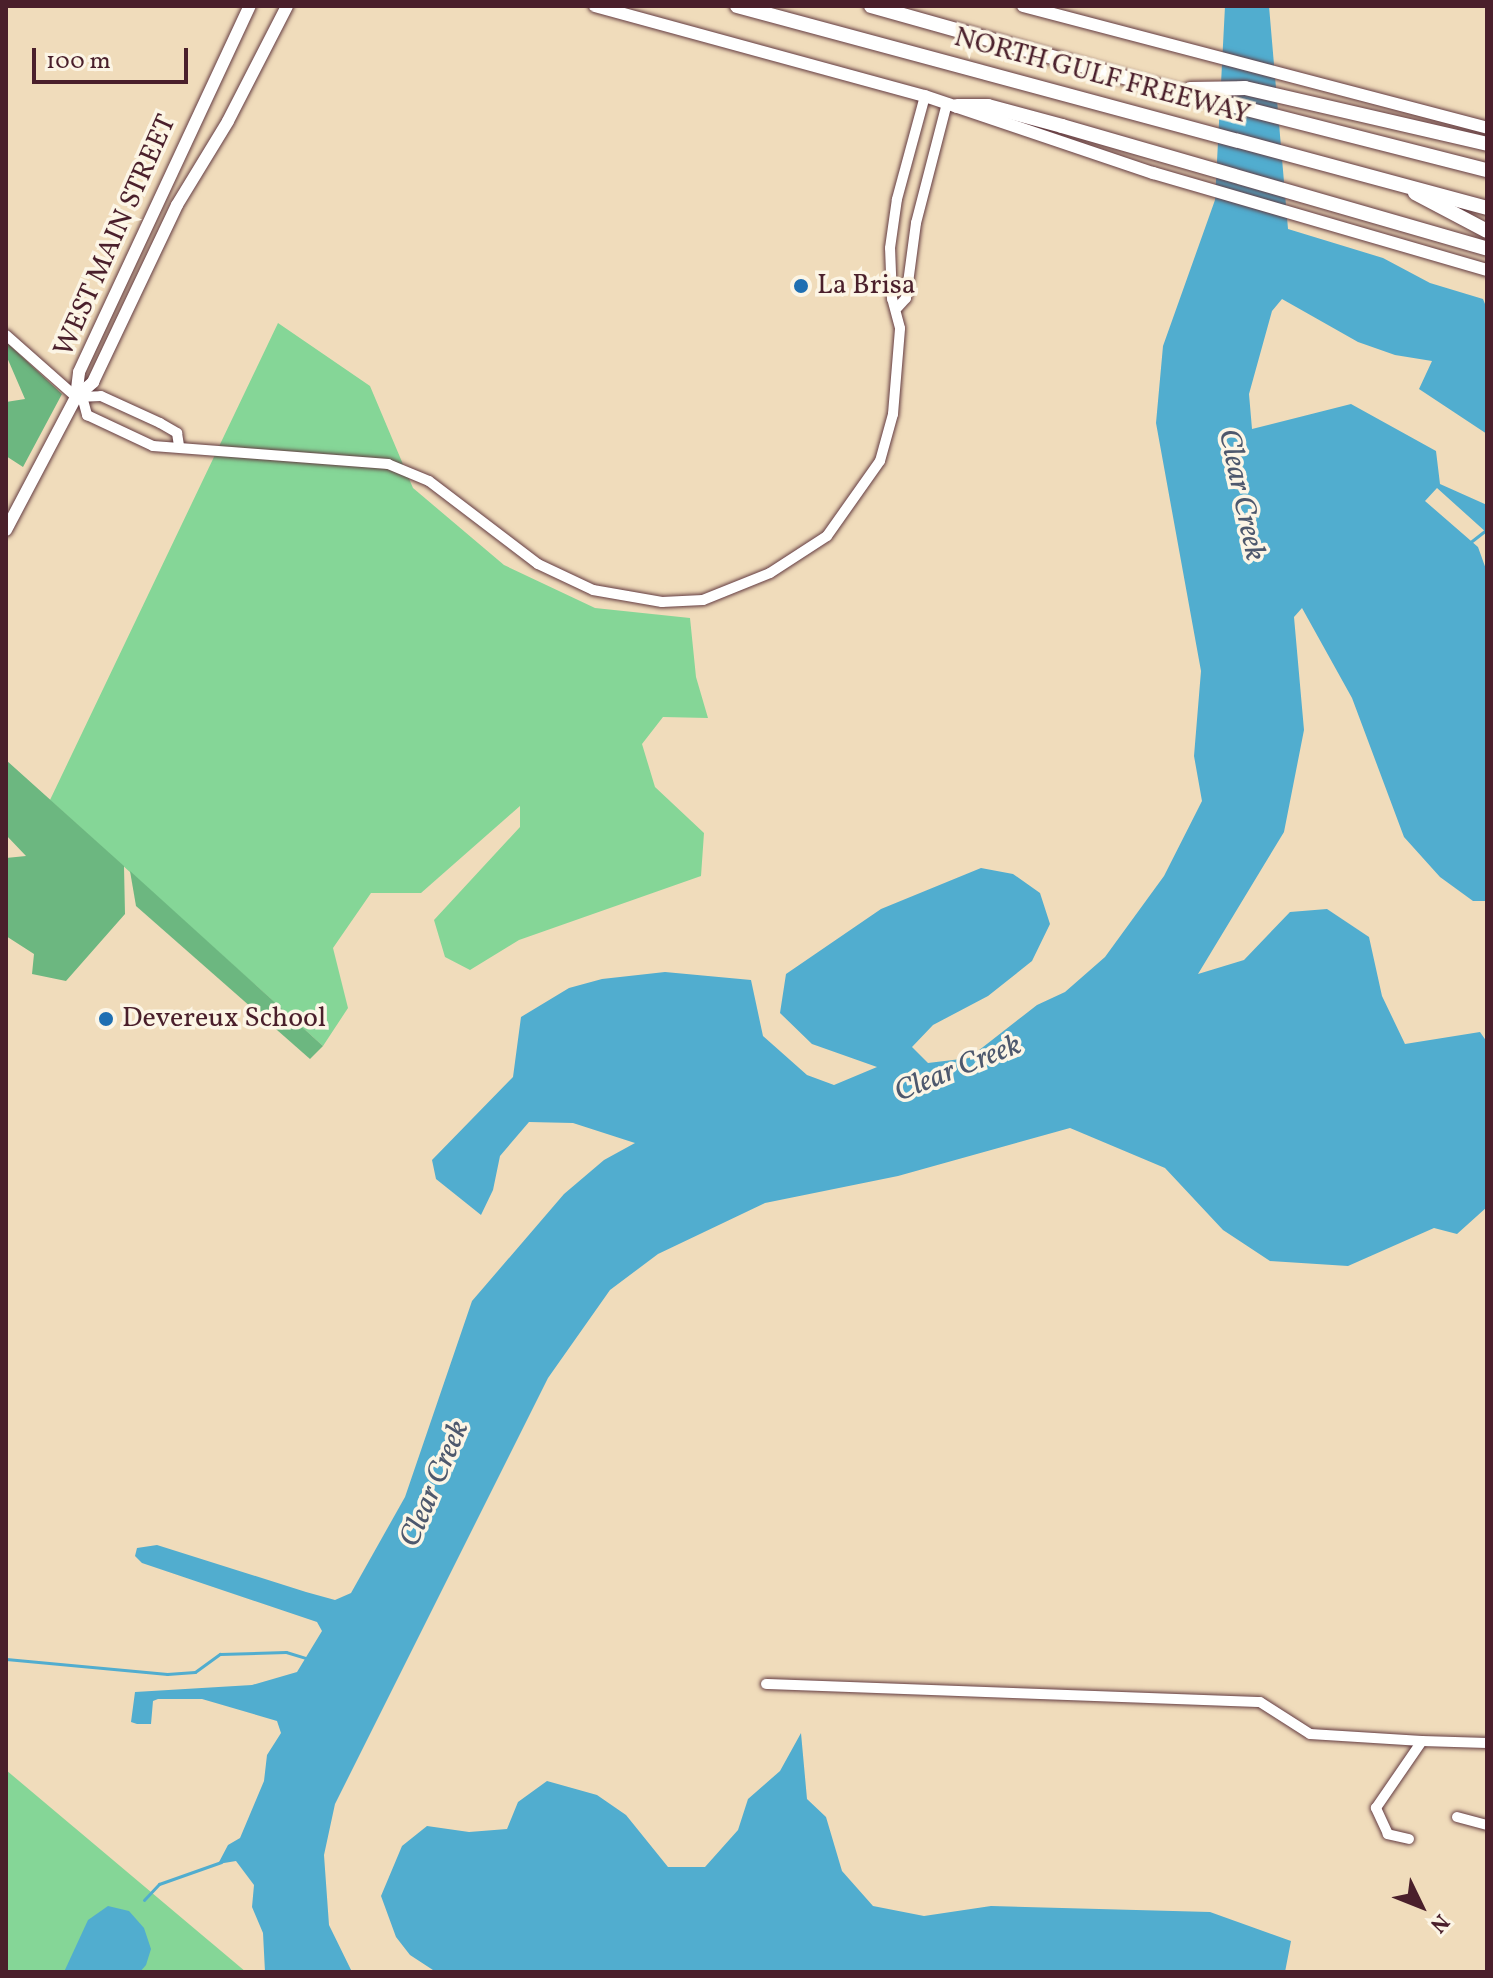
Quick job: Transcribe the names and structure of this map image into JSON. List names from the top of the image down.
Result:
{
  "streets": {
    "highway": ["NORTH GULF FREEWAY"],
    "main road": ["WEST MAIN STREET"]
  },
  "water": ["Clear Creek"],
  "places": ["La Brisa", "Devereux School"],
  "scale_bar": "100 m",
  "north": "bottom right"
}
